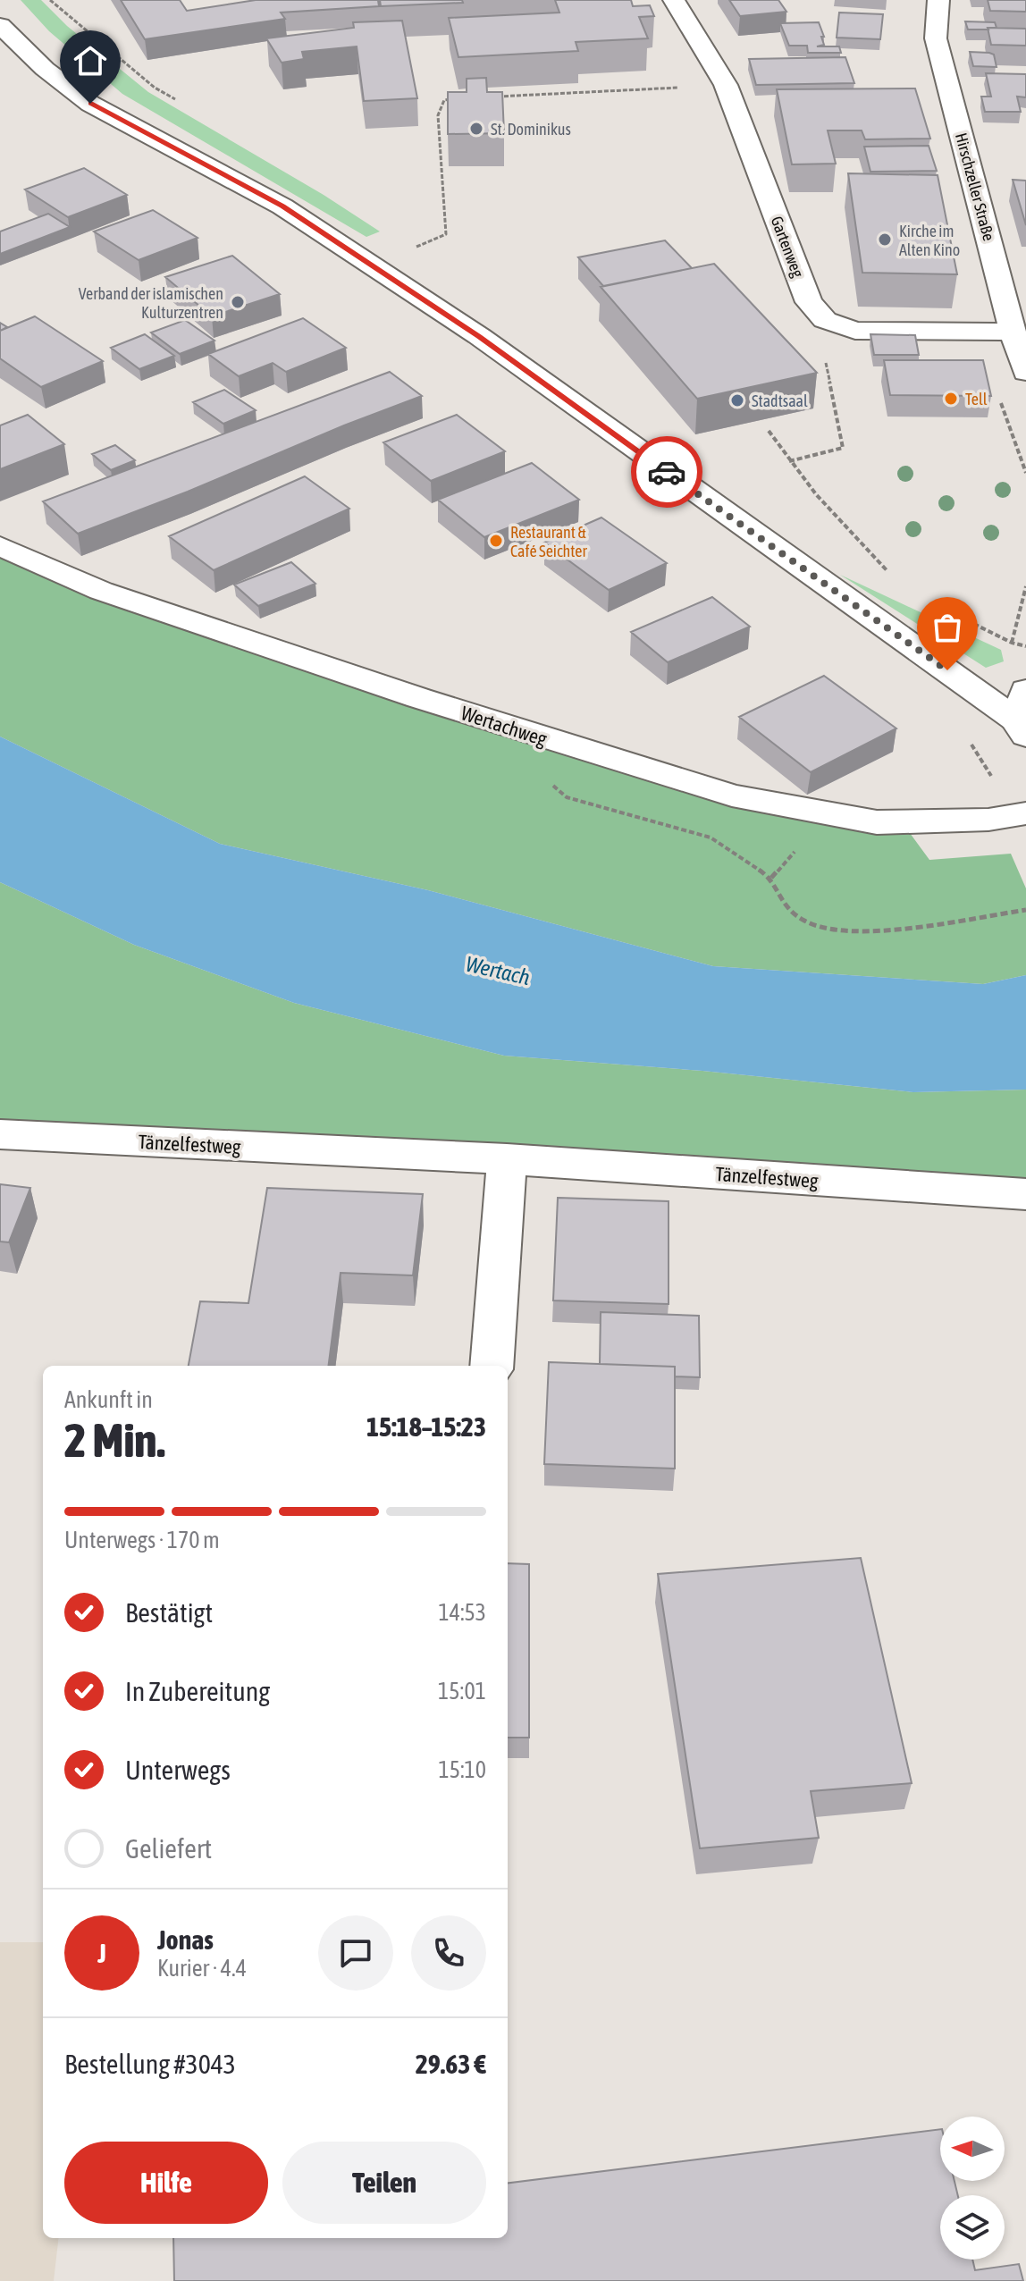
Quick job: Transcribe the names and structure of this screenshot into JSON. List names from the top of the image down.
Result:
{
  "streets": {
    "street": [
      "Hirschzeller Straße",
      "Gartenweg",
      "Wertachweg",
      "Tänzelfestweg"
    ]
  },
  "water": ["Wertach"],
  "places": [
    "St. Dominikus",
    "Kirche im Alten Kino",
    "Verband der islamischen Kulturzentren",
    "Tell",
    "Stadtsaal",
    "Restaurant & Café Seichter"
  ],
  "north": "left",
  "page": {
    "heading": ["2 Min.", "Ankunft in", "15:18–15:23"],
    "panel": [
      "Jonas",
      "Kurier · 4.4",
      "Bestellung #3043",
      "29.63 €"
    ],
    "bar": "Unterwegs · 170 m",
    "list": [
      ["Bestätigt", "14:53"],
      ["In Zubereitung", "15:01"],
      ["Unterwegs", "15:10"],
      "Geliefert"
    ],
    "round": "J",
    "buttons": ["Hilfe", "Teilen"]
  }
}
